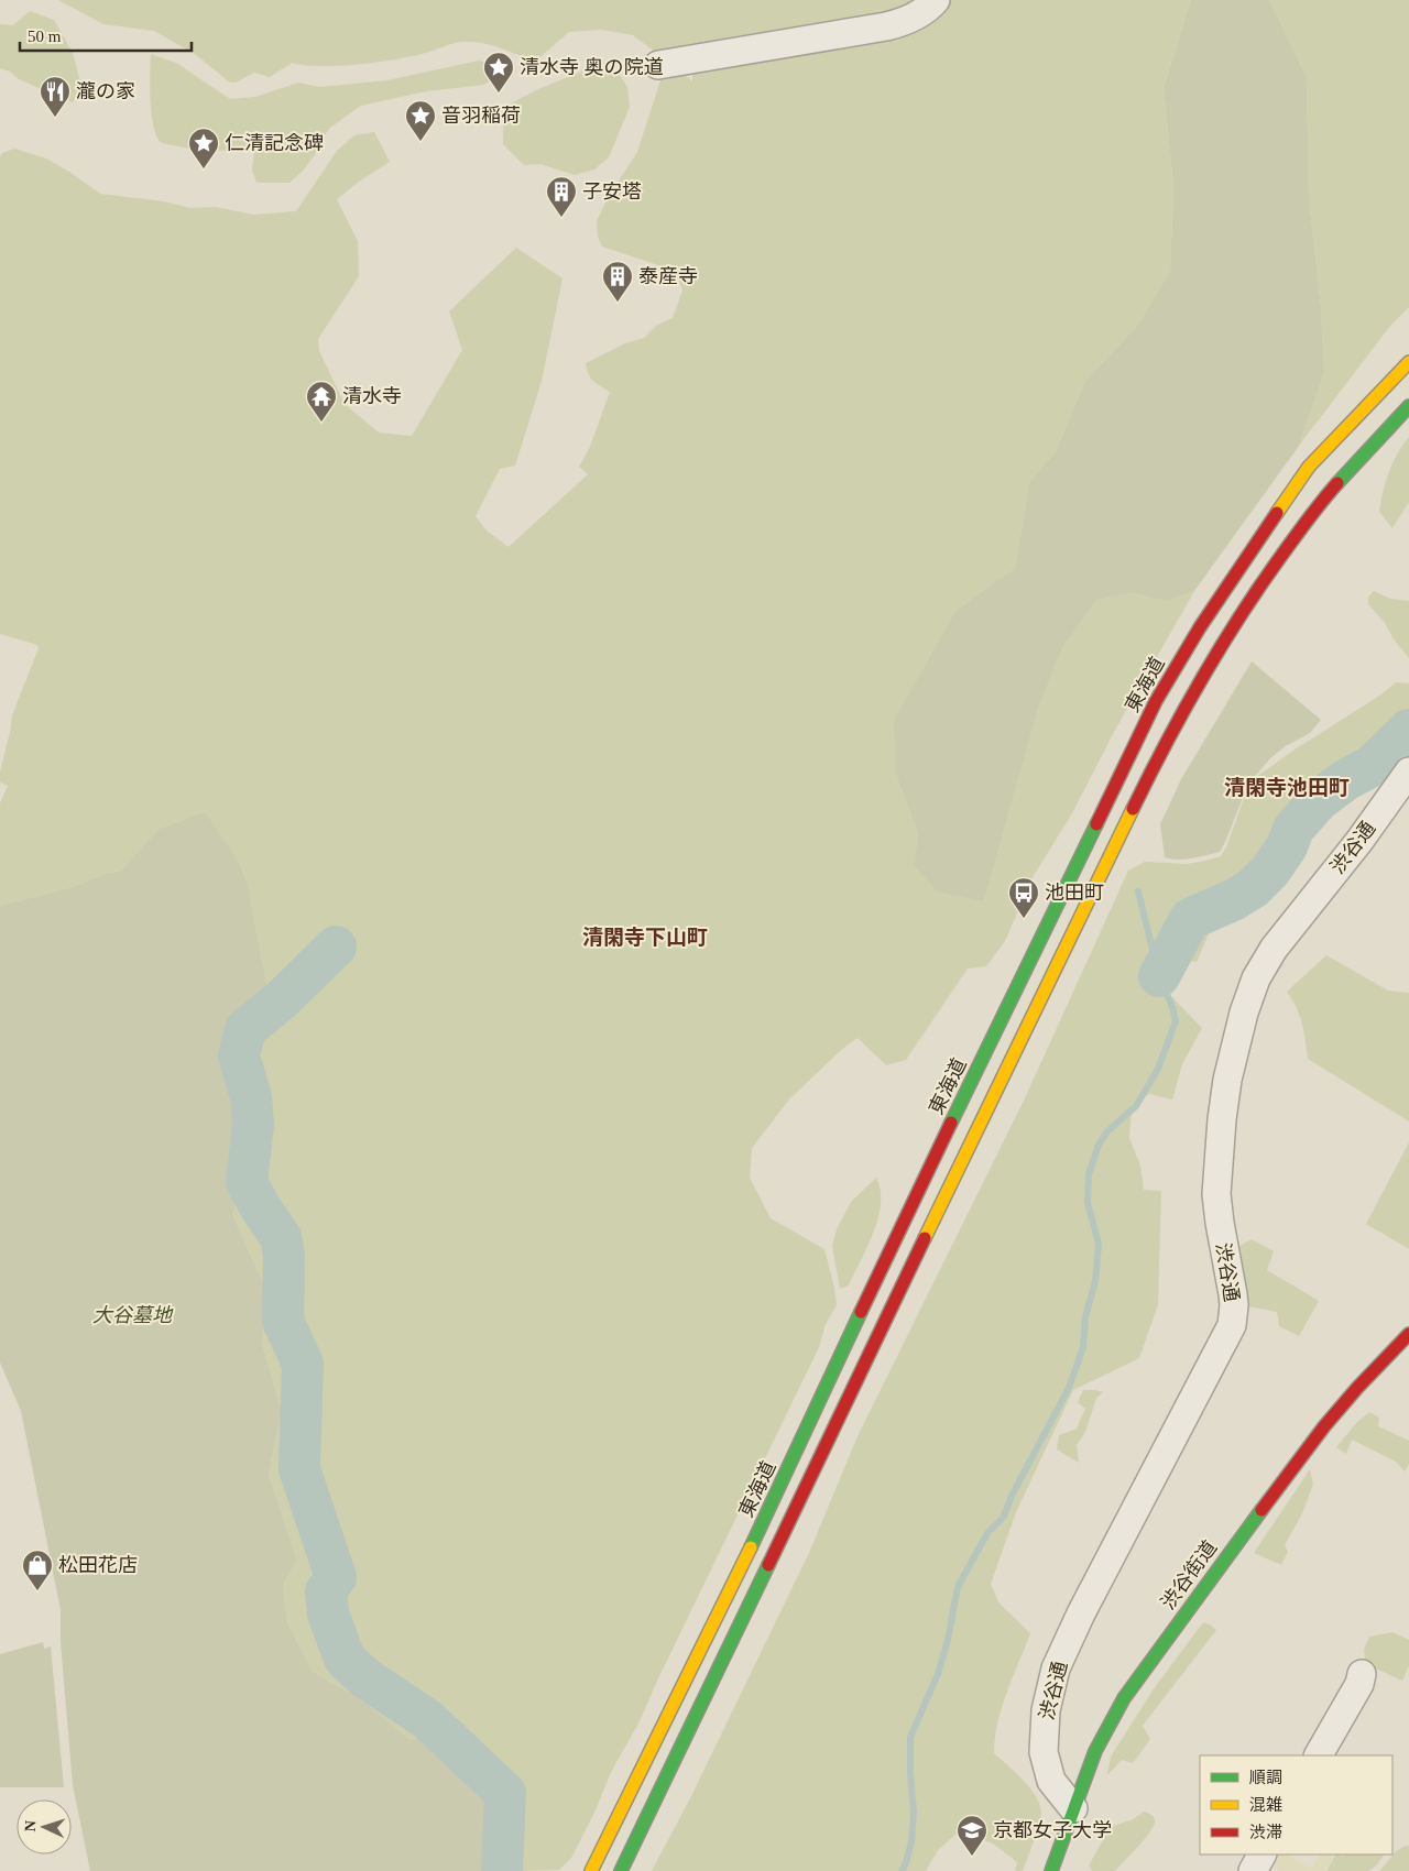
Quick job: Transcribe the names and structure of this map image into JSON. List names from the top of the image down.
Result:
{
  "streets": {
    "main road": ["東海道", "渋谷街道"],
    "street": ["渋谷通"]
  },
  "crossings": [
    ["渋谷通", "渋谷街道"]
  ],
  "districts": ["清閑寺池田町", "清閑寺下山町"],
  "parks": ["大谷墓地"],
  "places": {
    "place": ["清水寺 奥の院道", "音羽稲荷", "仁清記念碑"],
    "restaurant": ["瀧の家"],
    "building": ["子安塔", "泰産寺"],
    "temple": ["清水寺"],
    "bus stop": ["池田町"],
    "shop": ["松田花店"],
    "school or university": ["京都女子大学"]
  },
  "legend": ["順調", "混雑", "渋滞"],
  "scale_bar": "50 m",
  "north": "left"
}
